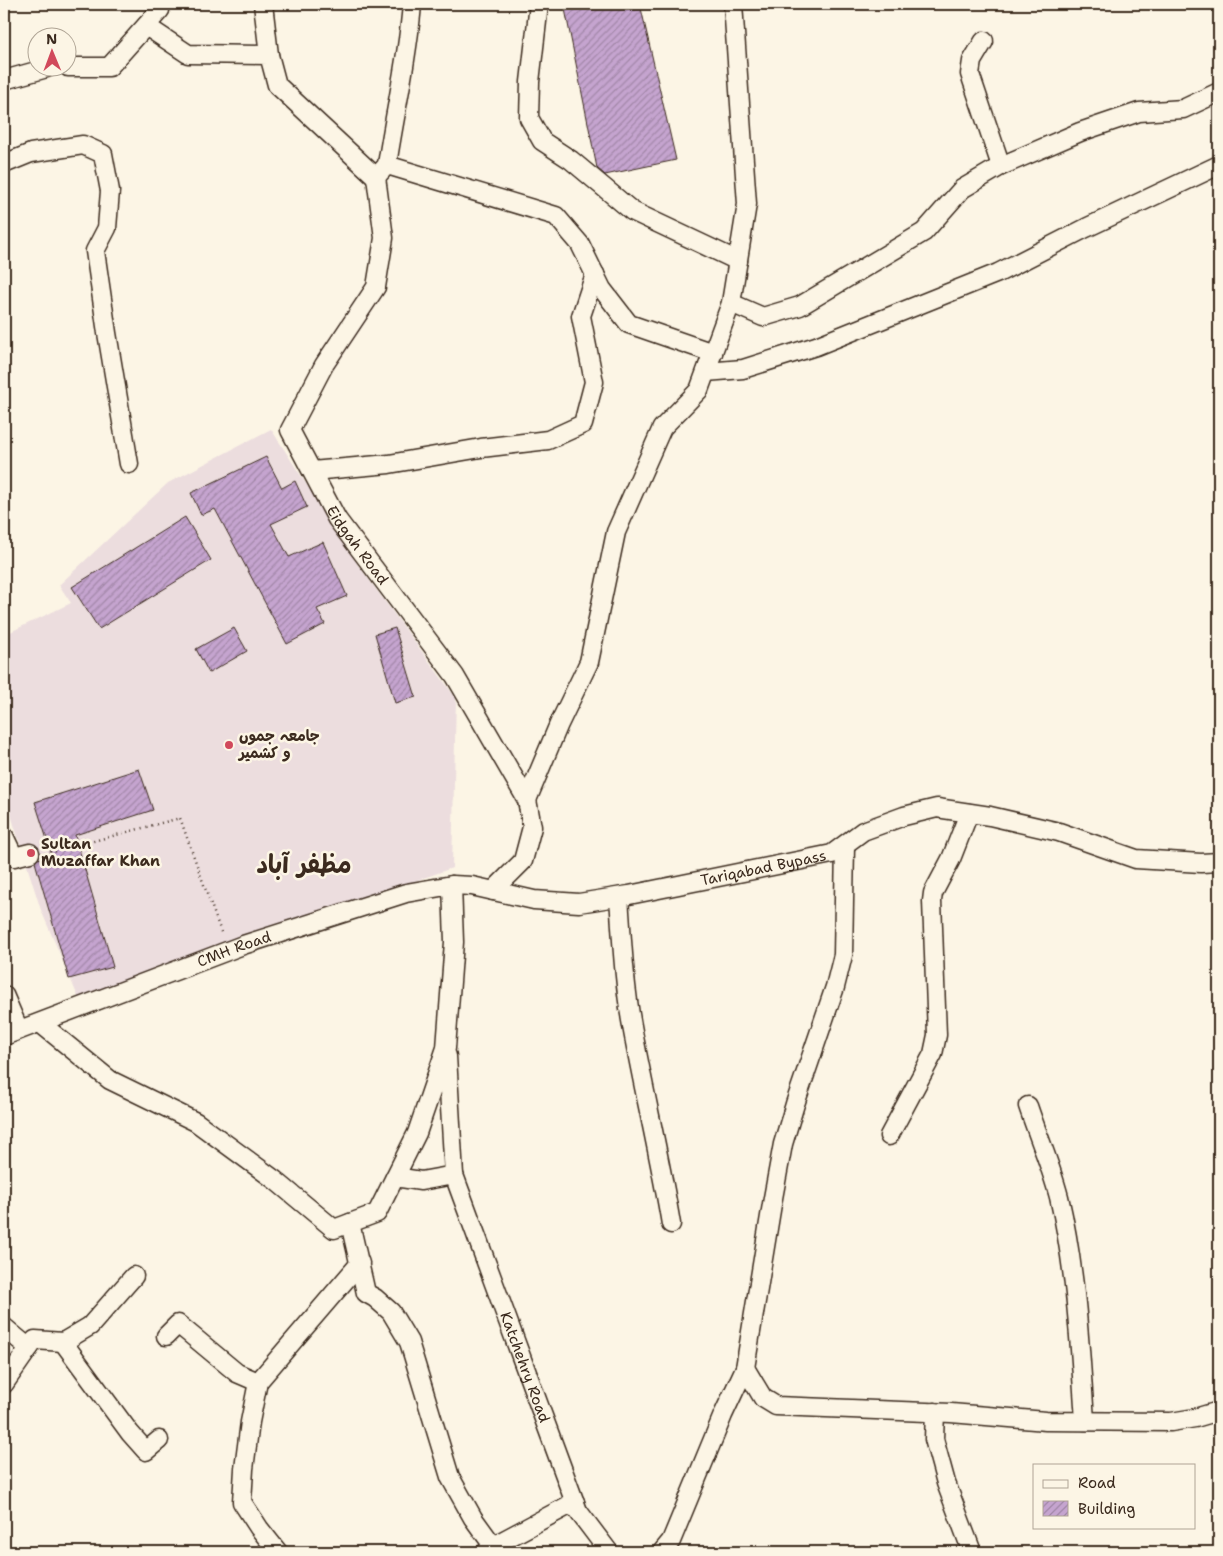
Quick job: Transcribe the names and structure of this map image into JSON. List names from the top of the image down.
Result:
{
  "streets": {
    "street": [
      "Eidgah Road",
      "Tariqabad Bypass",
      "CMH Road",
      "Katchehry Road"
    ]
  },
  "crossings": [
    ["Eidgah Road", "Tariqabad Bypass"],
    ["Tariqabad Bypass", "CMH Road"]
  ],
  "districts": ["مظفر آباد"],
  "places": ["جامعہ جموں و کشمیر", "Sultan Muzaffar Khan"],
  "legend": ["Road", "Building"],
  "north": "top"
}
